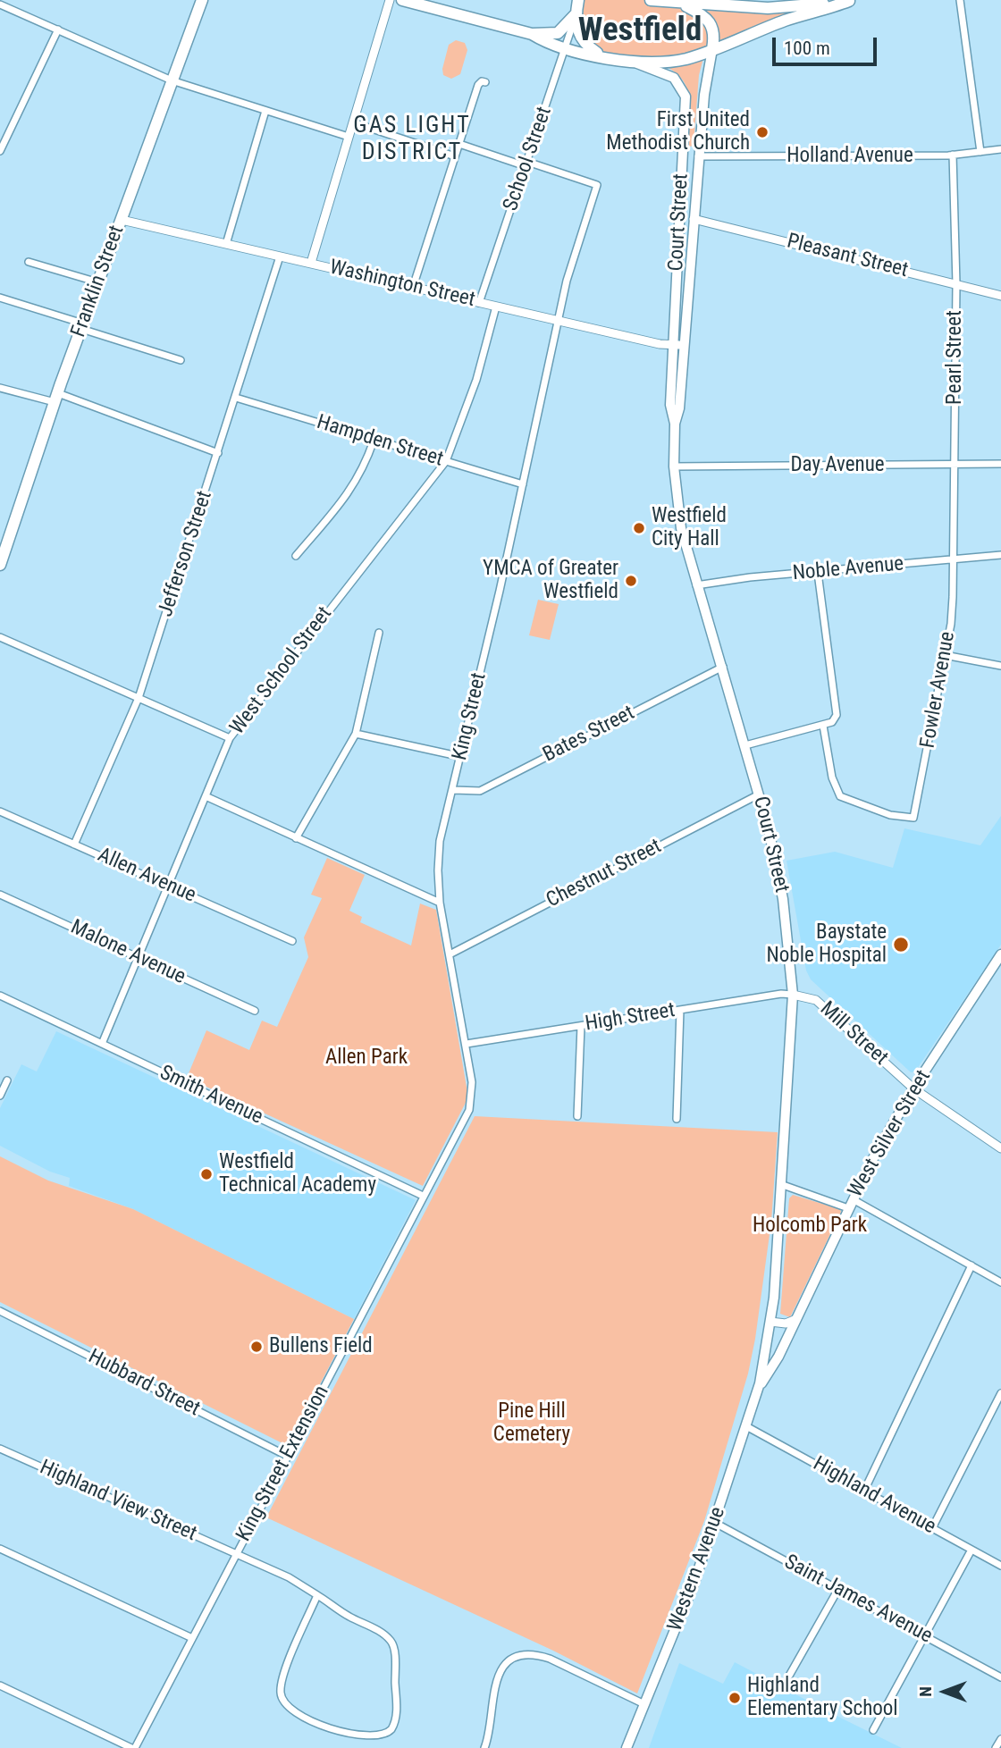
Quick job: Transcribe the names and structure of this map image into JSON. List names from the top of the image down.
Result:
{
  "streets": {
    "main road": [
      "Court Street",
      "Franklin Street",
      "West Silver Street",
      "Western Avenue"
    ],
    "street": [
      "Holland Avenue",
      "School Street",
      "Pleasant Street",
      "Washington Street",
      "Pearl Street",
      "Hampden Street",
      "Day Avenue",
      "Jefferson Street",
      "Noble Avenue",
      "West School Street",
      "Fowler Avenue",
      "King Street",
      "Bates Street",
      "Chestnut Street",
      "Allen Avenue",
      "Malone Avenue",
      "High Street",
      "Mill Street",
      "Smith Avenue",
      "Hubbard Street",
      "King Street Extension",
      "Highland Avenue",
      "Highland View Street",
      "Saint James Avenue"
    ]
  },
  "crossings": [
    ["Holland Avenue", "Court Street"],
    ["Holland Avenue", "Pearl Street"],
    ["School Street", "Washington Street"],
    ["School Street", "King Street"],
    ["Court Street", "Pleasant Street"],
    ["Court Street", "Washington Street"],
    ["Court Street", "Day Avenue"],
    ["Court Street", "Noble Avenue"],
    ["Court Street", "Bates Street"],
    ["Court Street", "Chestnut Street"],
    ["Court Street", "High Street"],
    ["Court Street", "Mill Street"],
    ["Court Street", "West Silver Street"],
    ["Court Street", "Western Avenue"],
    ["Pleasant Street", "Pearl Street"],
    ["Franklin Street", "Washington Street"],
    ["Washington Street", "Jefferson Street"],
    ["Washington Street", "West School Street"],
    ["Washington Street", "King Street"],
    ["Pearl Street", "Day Avenue"],
    ["Pearl Street", "Noble Avenue"],
    ["Pearl Street", "Fowler Avenue"],
    ["Hampden Street", "Jefferson Street"],
    ["Hampden Street", "West School Street"],
    ["Hampden Street", "King Street"],
    ["Jefferson Street", "Allen Avenue"],
    ["Noble Avenue", "Fowler Avenue"],
    ["West School Street", "Allen Avenue"],
    ["West School Street", "Malone Avenue"],
    ["West School Street", "Smith Avenue"],
    ["King Street", "Bates Street"],
    ["King Street", "Chestnut Street"],
    ["King Street", "High Street"],
    ["King Street", "King Street Extension"],
    ["High Street", "Mill Street"],
    ["Mill Street", "West Silver Street"],
    ["Smith Avenue", "King Street Extension"],
    ["West Silver Street", "Western Avenue"],
    ["Hubbard Street", "King Street Extension"],
    ["King Street Extension", "Highland View Street"],
    ["Highland Avenue", "Western Avenue"],
    ["Western Avenue", "Saint James Avenue"]
  ],
  "districts": ["Westfield", "GAS LIGHT DISTRICT"],
  "parks": ["Allen Park", "Holcomb Park", "Pine Hill Cemetery"],
  "places": [
    "First United Methodist Church",
    "Westfield City Hall",
    "YMCA of Greater Westfield",
    "Baystate Noble Hospital",
    "Westfield Technical Academy",
    "Bullens Field",
    "Highland Elementary School"
  ],
  "scale_bar": "100 m",
  "north": "left"
}
